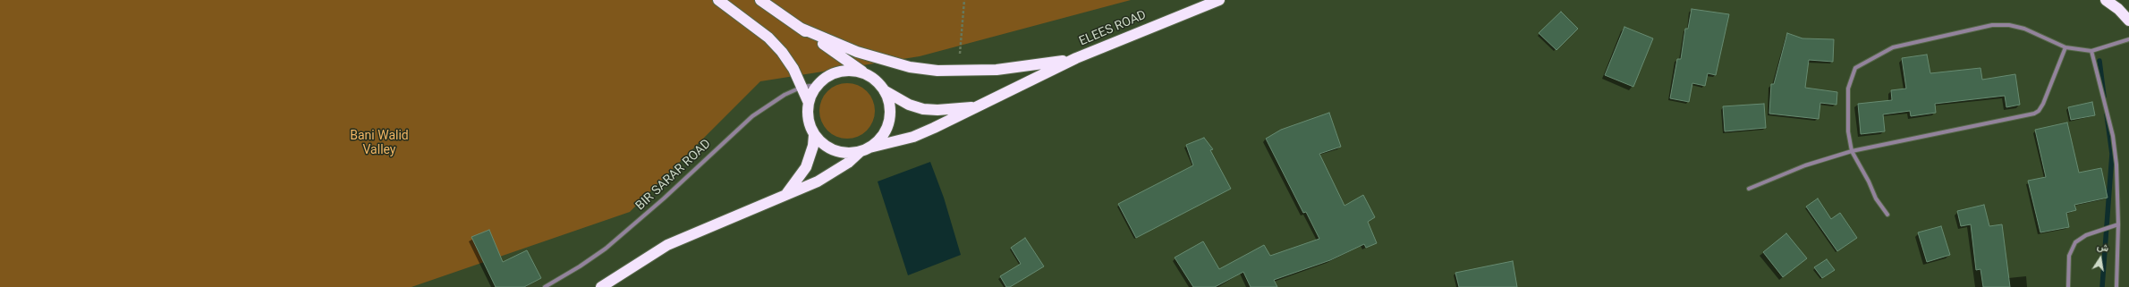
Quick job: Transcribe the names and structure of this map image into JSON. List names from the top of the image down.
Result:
{
  "streets": {
    "highway": ["ELEES ROAD"],
    "street": ["BIR SARAR ROAD"]
  },
  "parks": ["Bani Walid Valley"],
  "north": "top"
}
